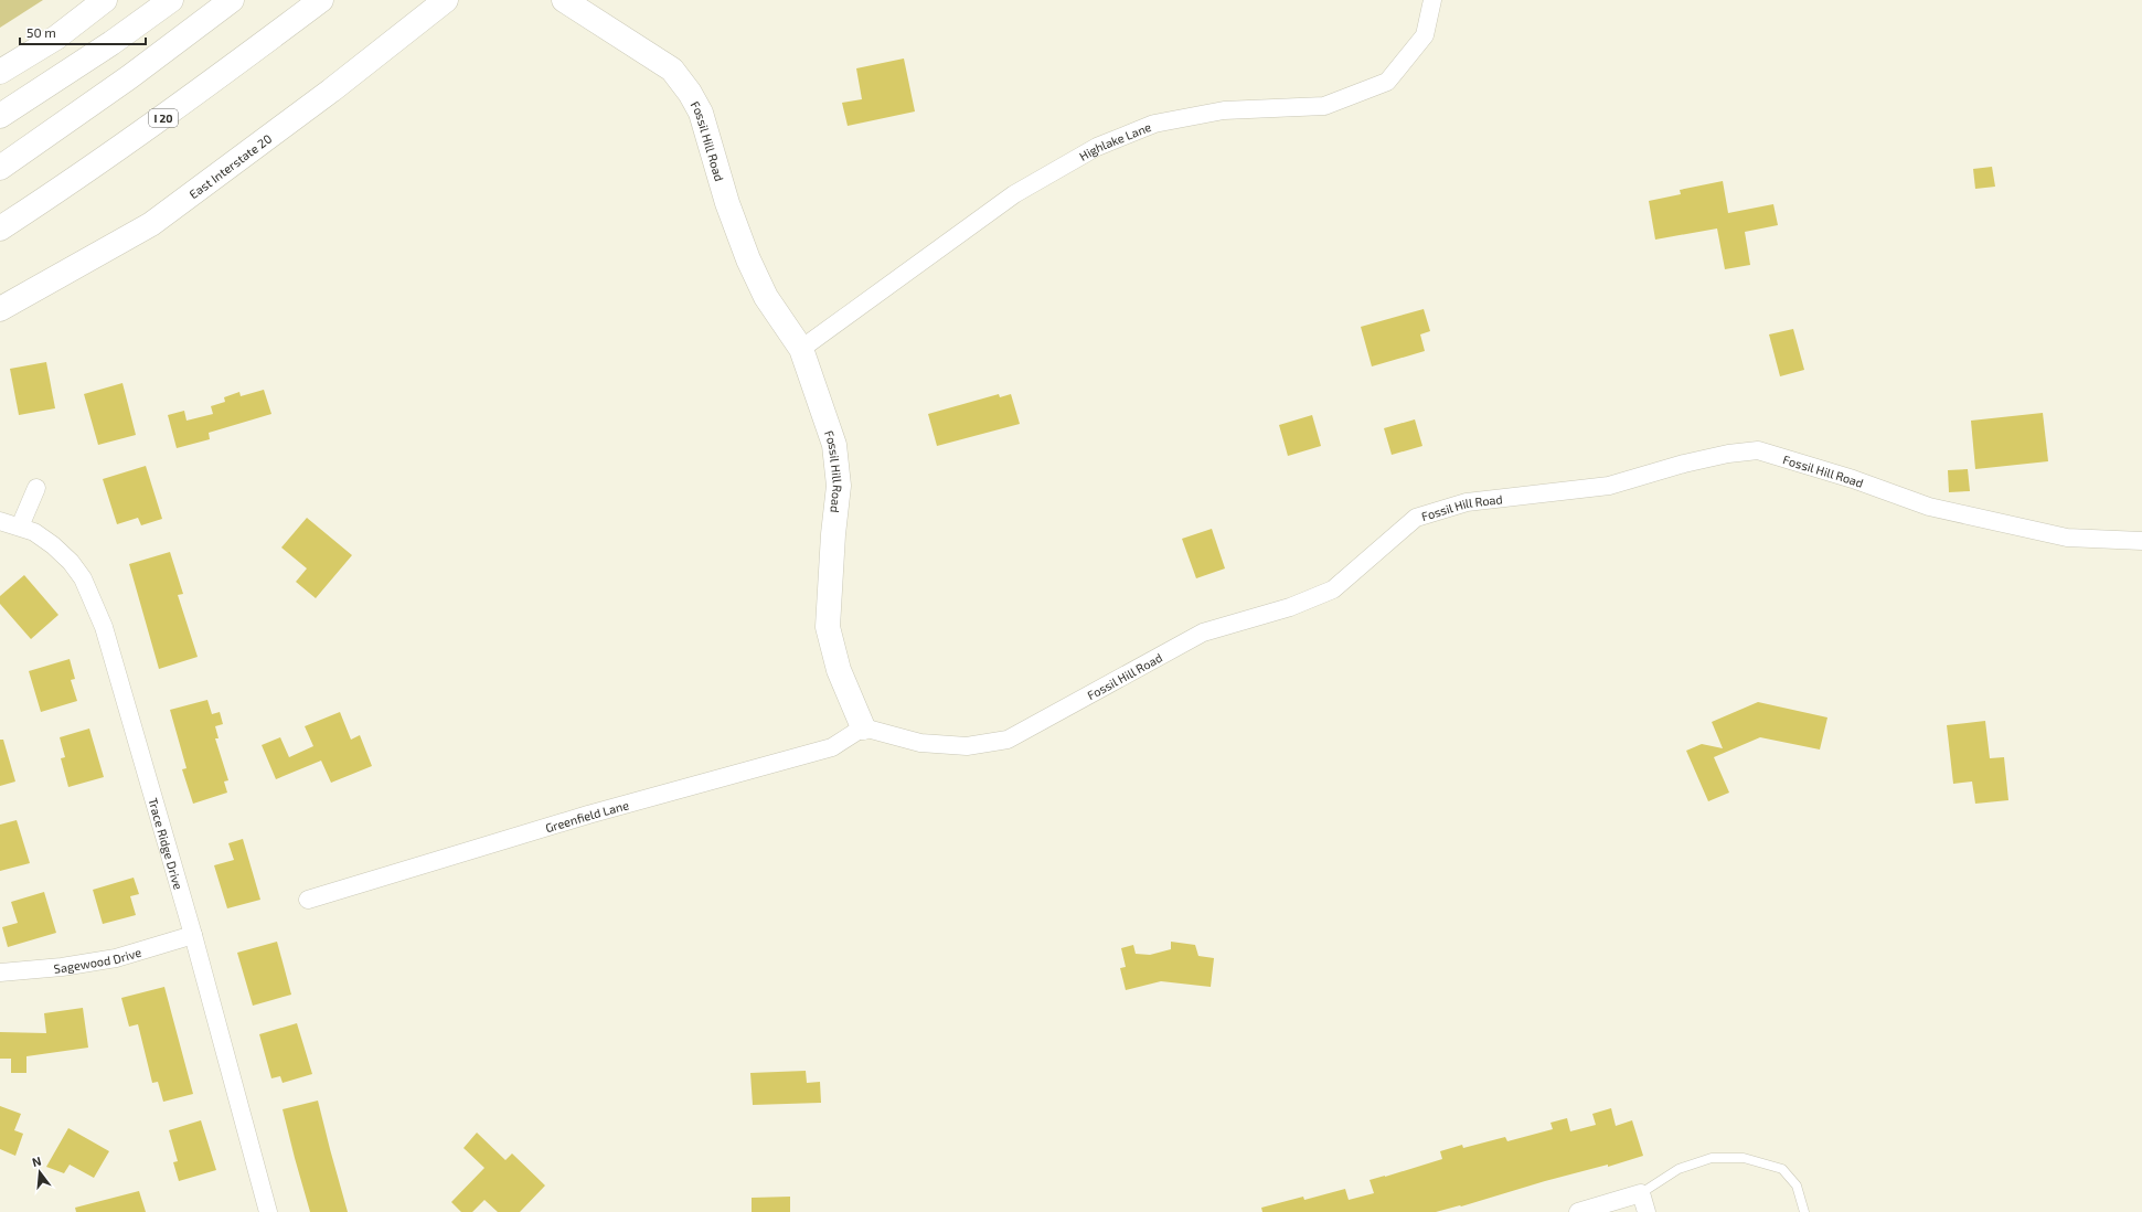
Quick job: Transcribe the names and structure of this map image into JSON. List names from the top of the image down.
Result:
{
  "streets": {
    "main road": ["I 20", "Fossil Hill Road", "East Interstate 20"],
    "street": [
      "Highlake Lane",
      "Greenfield Lane",
      "Trace Ridge Drive",
      "Sagewood Drive"
    ]
  },
  "crossings": [
    ["Fossil Hill Road", "Highlake Lane"],
    ["Fossil Hill Road", "Greenfield Lane"],
    ["Trace Ridge Drive", "Sagewood Drive"]
  ],
  "scale_bar": "50 m",
  "north": "top"
}
